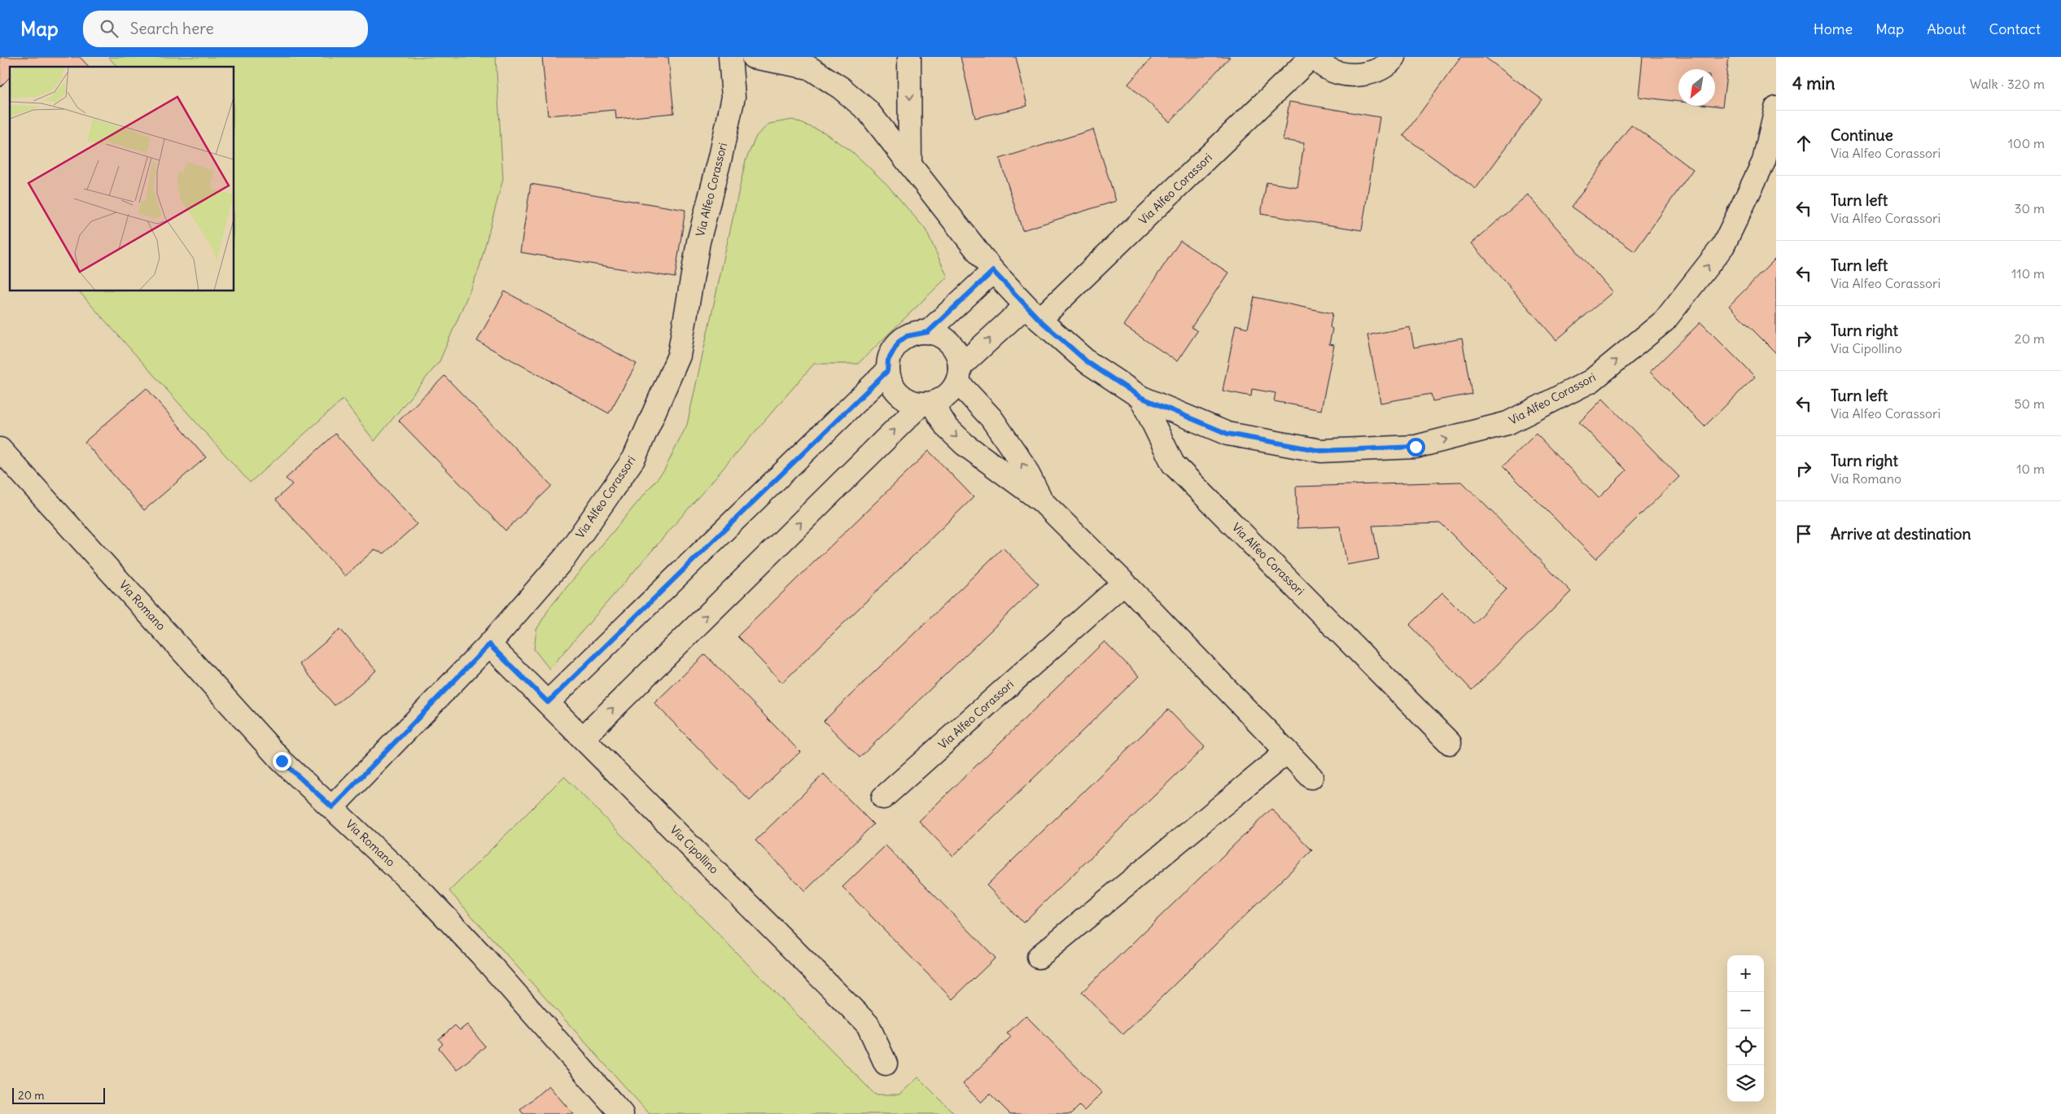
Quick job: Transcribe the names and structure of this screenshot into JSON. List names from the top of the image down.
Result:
{
  "streets": {
    "street": ["Via Alfeo Corassori", "Via Romano", "Via Cipollino"]
  },
  "crossings": [
    ["Via Alfeo Corassori", "Via Romano"],
    ["Via Alfeo Corassori", "Via Cipollino"]
  ],
  "scale_bar": "20 m",
  "north": "bottom left",
  "page": {
    "header": "Map",
    "search": "Search here",
    "nav": [
      "Home",
      "Map",
      "About",
      "Contact"
    ],
    "heading": ["4 min", "Walk · 320 m"],
    "list": [
      ["Continue", "Via Alfeo Corassori", "100 m"],
      ["Turn left", "Via Alfeo Corassori", "30 m"],
      ["Turn left", "Via Alfeo Corassori", "110 m"],
      ["Turn right", "Via Cipollino", "20 m"],
      ["Turn left", "Via Alfeo Corassori", "50 m"],
      ["Turn right", "Via Romano", "10 m"],
      "Arrive at destination"
    ],
    "map_buttons": ["+", "−"],
    "scale": "20 m"
  }
}
